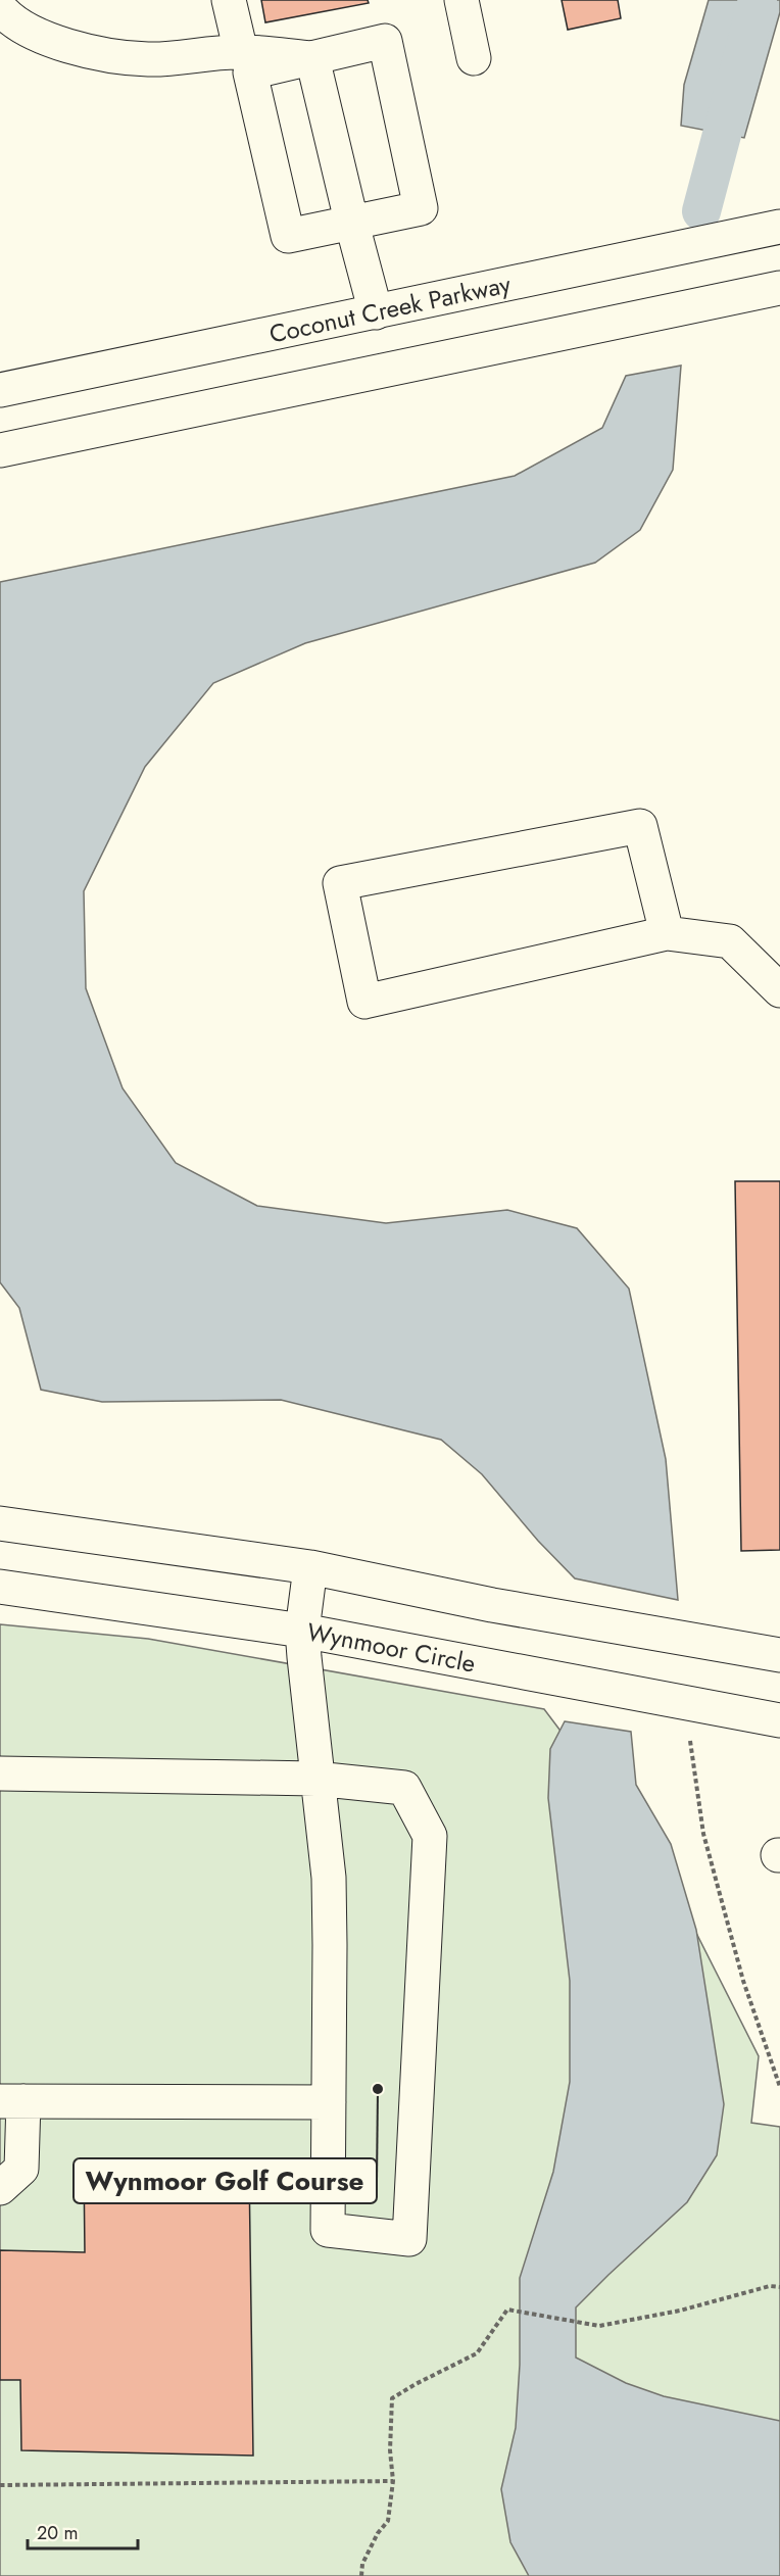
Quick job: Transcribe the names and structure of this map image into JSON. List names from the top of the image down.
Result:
{
  "streets": {
    "street": ["Coconut Creek Parkway", "Wynmoor Circle"]
  },
  "places": ["Wynmoor Golf Course"],
  "scale_bar": "20 m"
}
